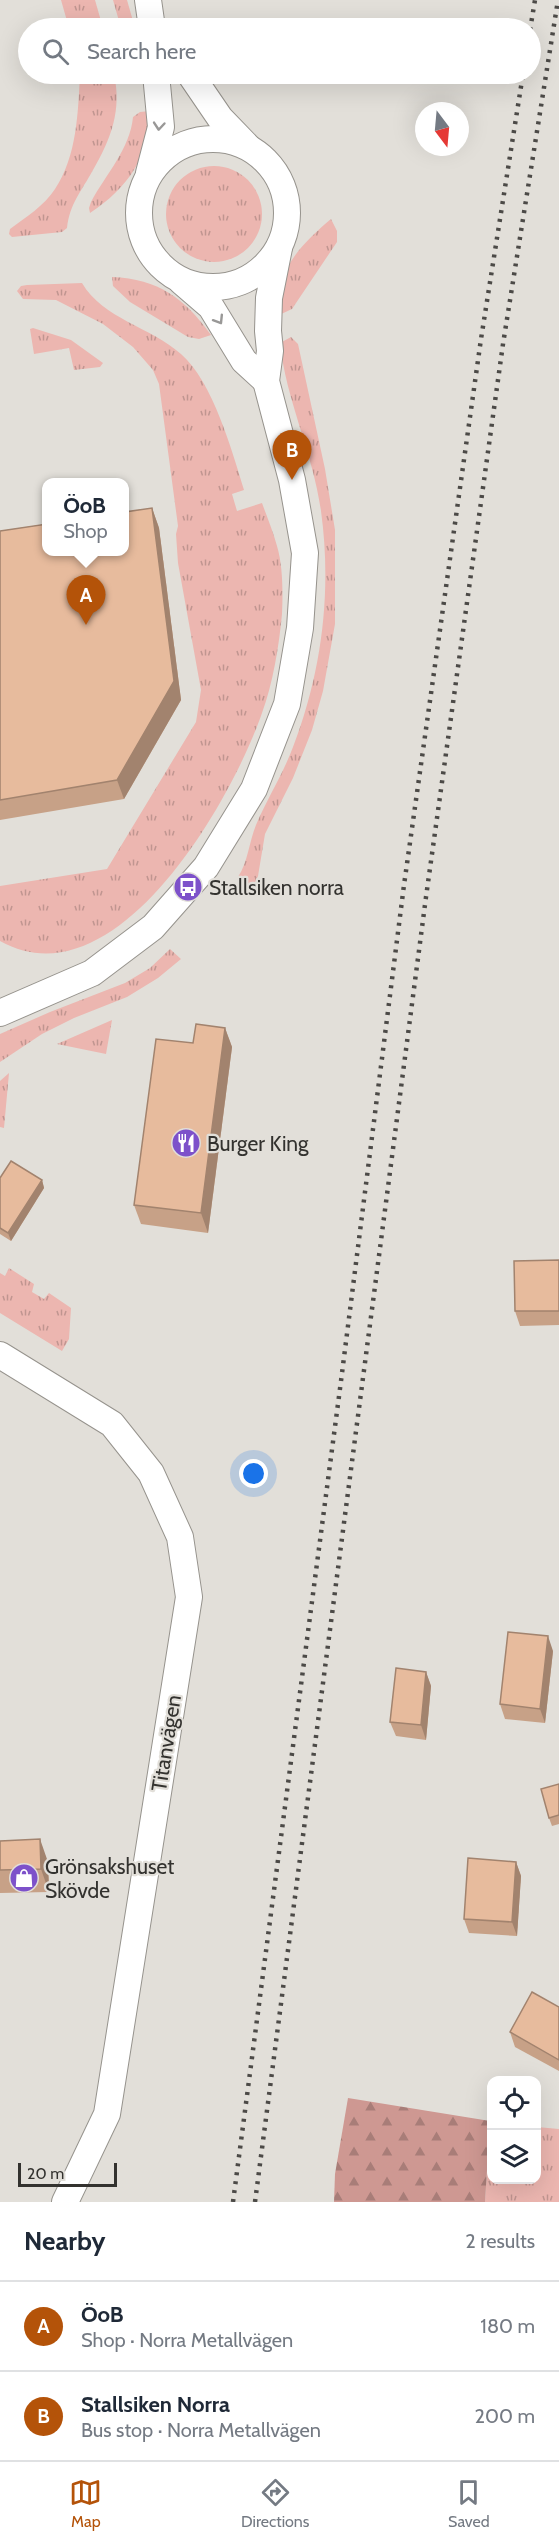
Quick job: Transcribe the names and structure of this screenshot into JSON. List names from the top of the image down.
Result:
{
  "streets": {
    "street": ["Titanvägen"]
  },
  "places": {
    "bus stop": ["Stallsiken norra"],
    "restaurant": ["Burger King"],
    "shop": ["Grönsakshuset Skövde"]
  },
  "scale_bar": "20 m",
  "north": "bottom",
  "page": {
    "search": "Search here",
    "pins": ["B", "A"],
    "popup": ["ÖoB", "Shop"],
    "scale": "20 m",
    "heading": ["Nearby", "2 results"],
    "list": [
      {
        "mark": "A",
        "name": "ÖoB",
        "note": "Shop · Norra Metallvägen",
        "value": "180 m"
      },
      {
        "mark": "B",
        "name": "Stallsiken Norra",
        "note": "Bus stop · Norra Metallvägen",
        "value": "200 m"
      }
    ],
    "nav": ["Map", "Directions", "Saved"]
  }
}
